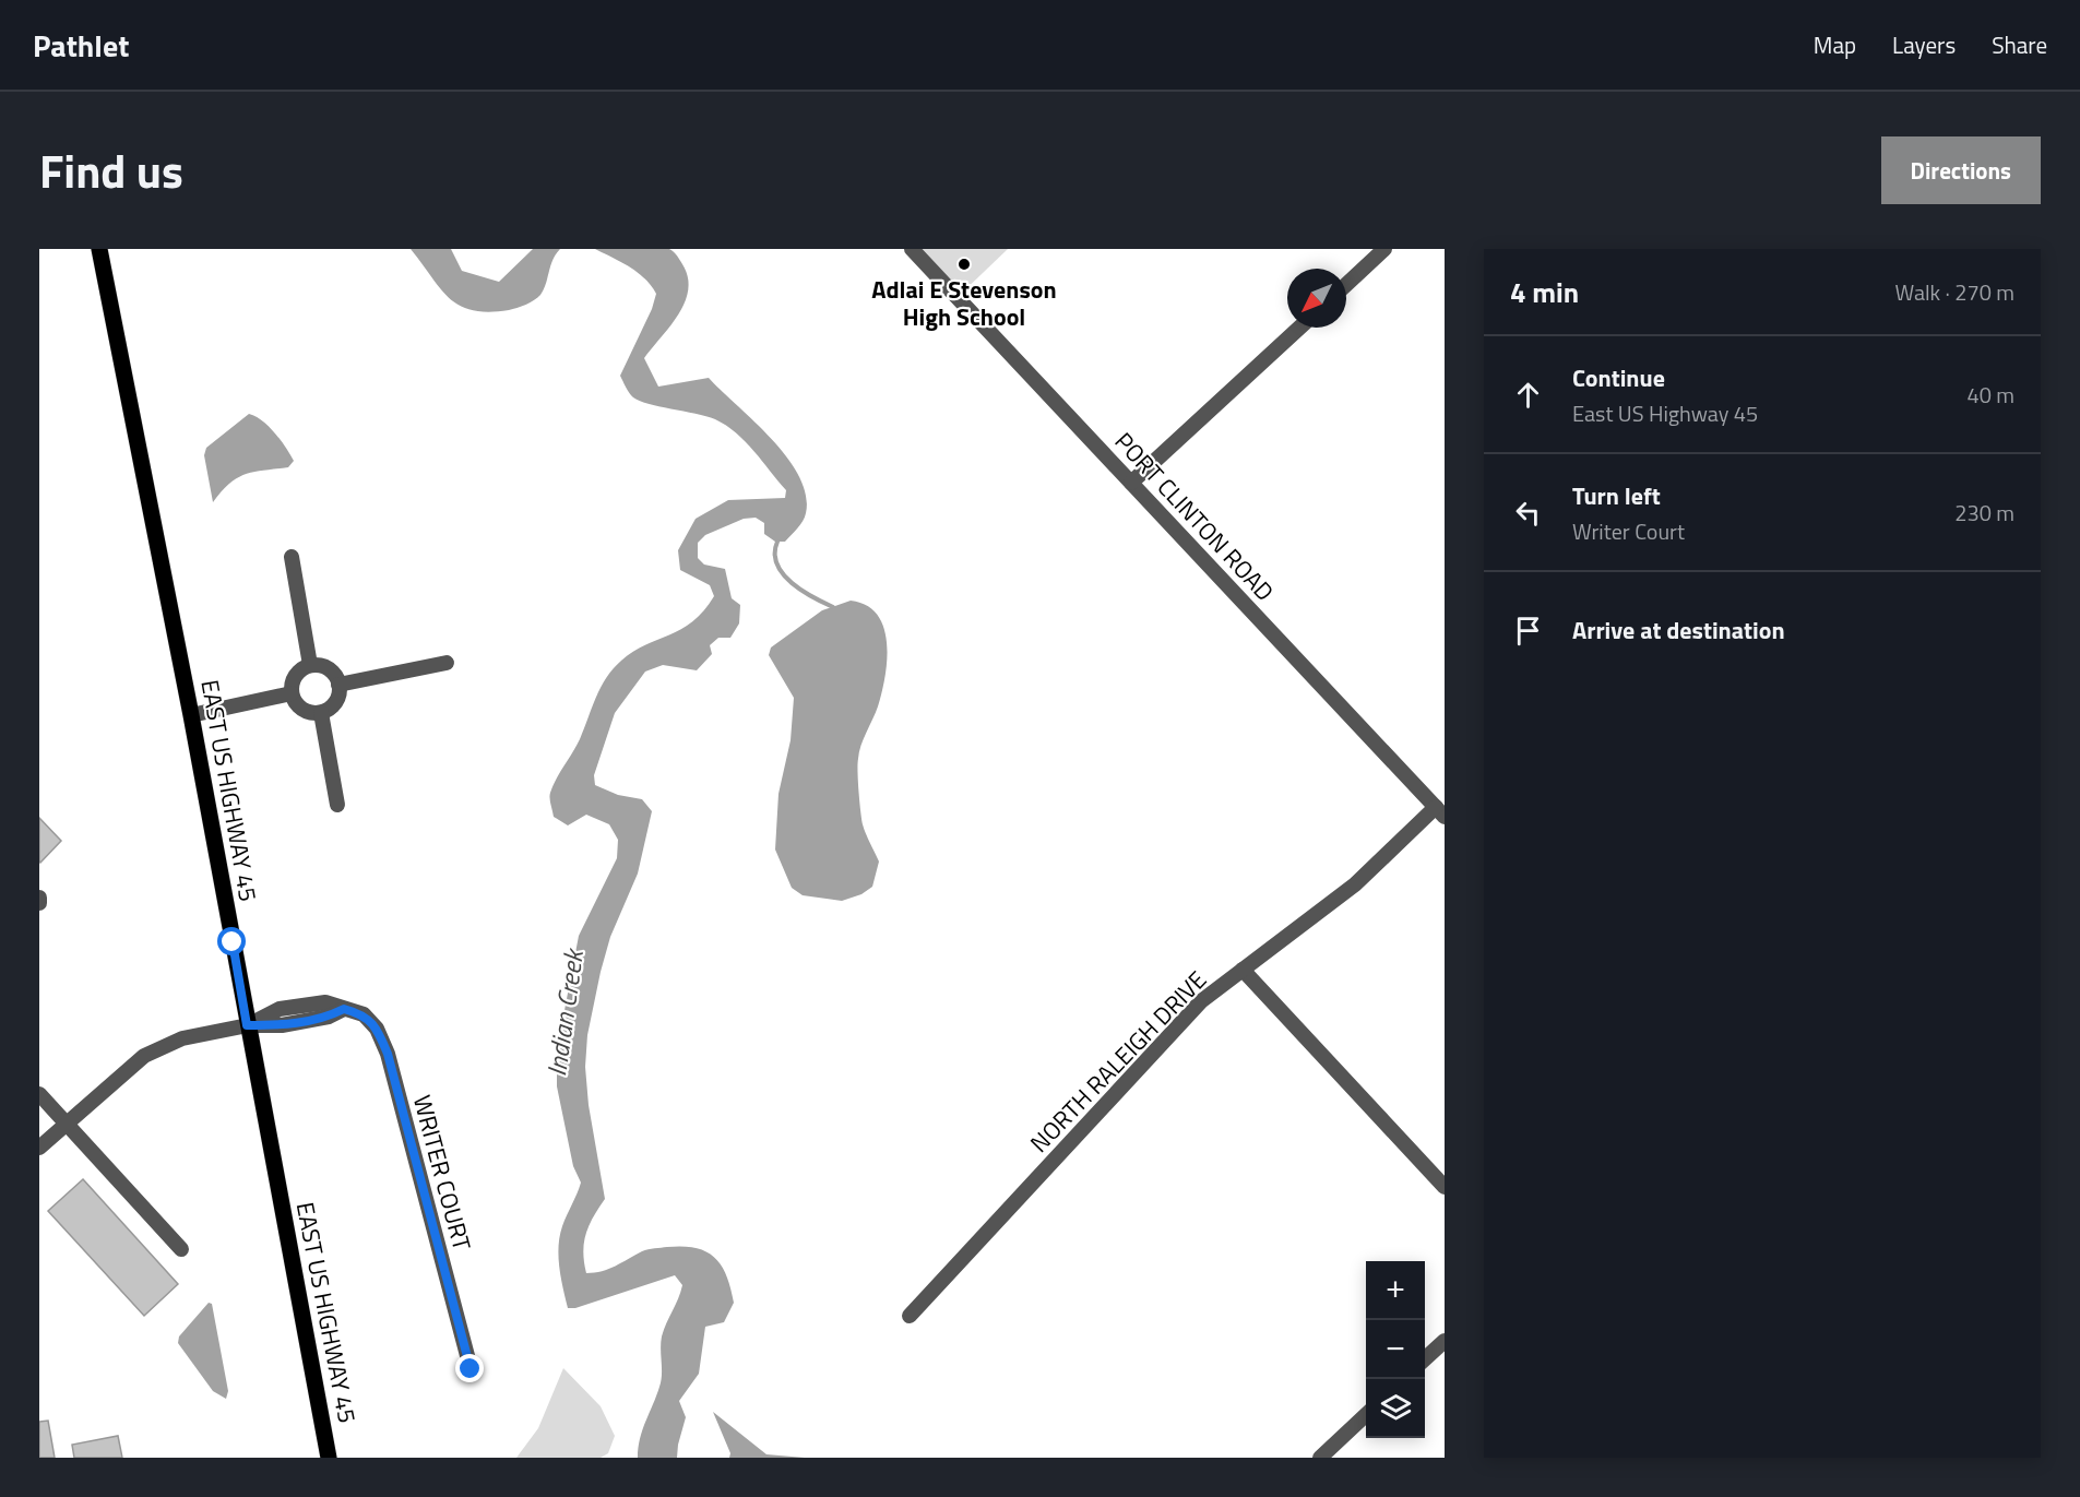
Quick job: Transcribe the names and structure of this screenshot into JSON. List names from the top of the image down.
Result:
{
  "streets": {
    "main road": ["EAST US HIGHWAY 45"],
    "street": ["PORT CLINTON ROAD", "NORTH RALEIGH DRIVE", "WRITER COURT"]
  },
  "crossings": [
    ["PORT CLINTON ROAD", "NORTH RALEIGH DRIVE"],
    ["EAST US HIGHWAY 45", "WRITER COURT"]
  ],
  "water": ["Indian Creek"],
  "places": ["Adlai E Stevenson High School"],
  "north": "bottom left",
  "page": {
    "header": "Pathlet",
    "nav": ["Map", "Layers", "Share"],
    "title": "Find us",
    "buttons": "Directions",
    "heading": ["4 min", "Walk · 270 m"],
    "list": [
      ["Continue", "East US Highway 45", "40 m"],
      ["Turn left", "Writer Court", "230 m"],
      "Arrive at destination"
    ],
    "map_buttons": ["+", "−"]
  }
}
